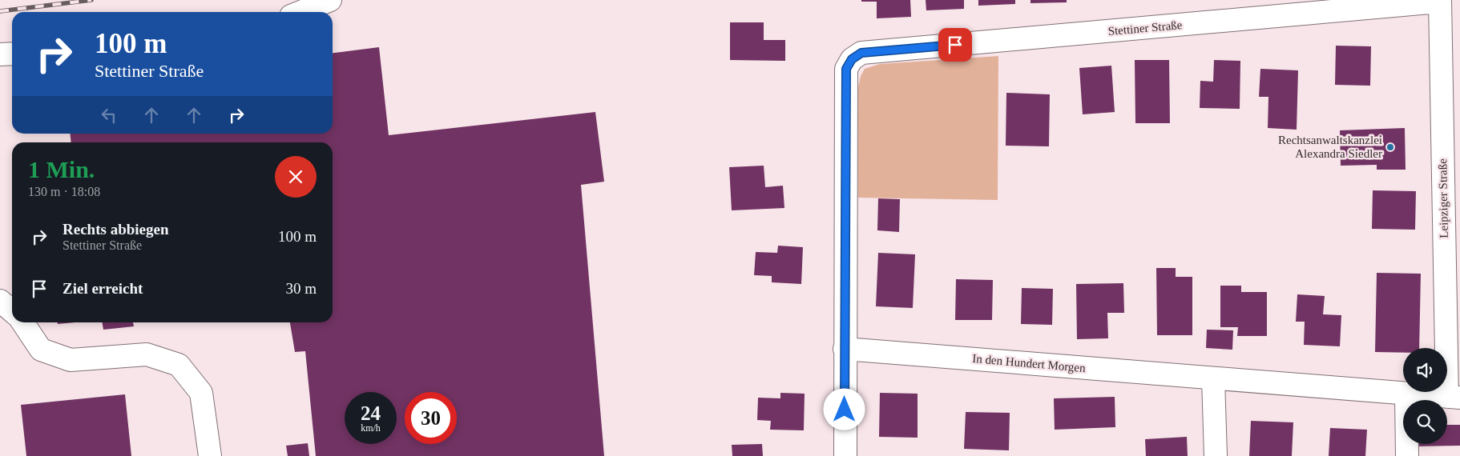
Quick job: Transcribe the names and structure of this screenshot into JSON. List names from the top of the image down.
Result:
{
  "streets": {
    "street": ["Stettiner Straße", "Leipziger Straße", "In den Hundert Morgen"]
  },
  "crossings": [
    ["Stettiner Straße", "Leipziger Straße"],
    ["Stettiner Straße", "In den Hundert Morgen"],
    ["Leipziger Straße", "In den Hundert Morgen"]
  ],
  "places": ["Rechtsanwaltskanzlei Alexandra Siedler"],
  "page": {
    "turn": ["100 m", "Stettiner Straße"],
    "heading": ["1 Min.", "130 m · 18:08"],
    "list": [
      {
        "name": "Rechts abbiegen",
        "note": "Stettiner Straße",
        "value": "100 m"
      },
      {
        "name": "Ziel erreicht",
        "value": "30 m"
      }
    ],
    "speed": "24 km/h",
    "limit": "30"
  }
}
